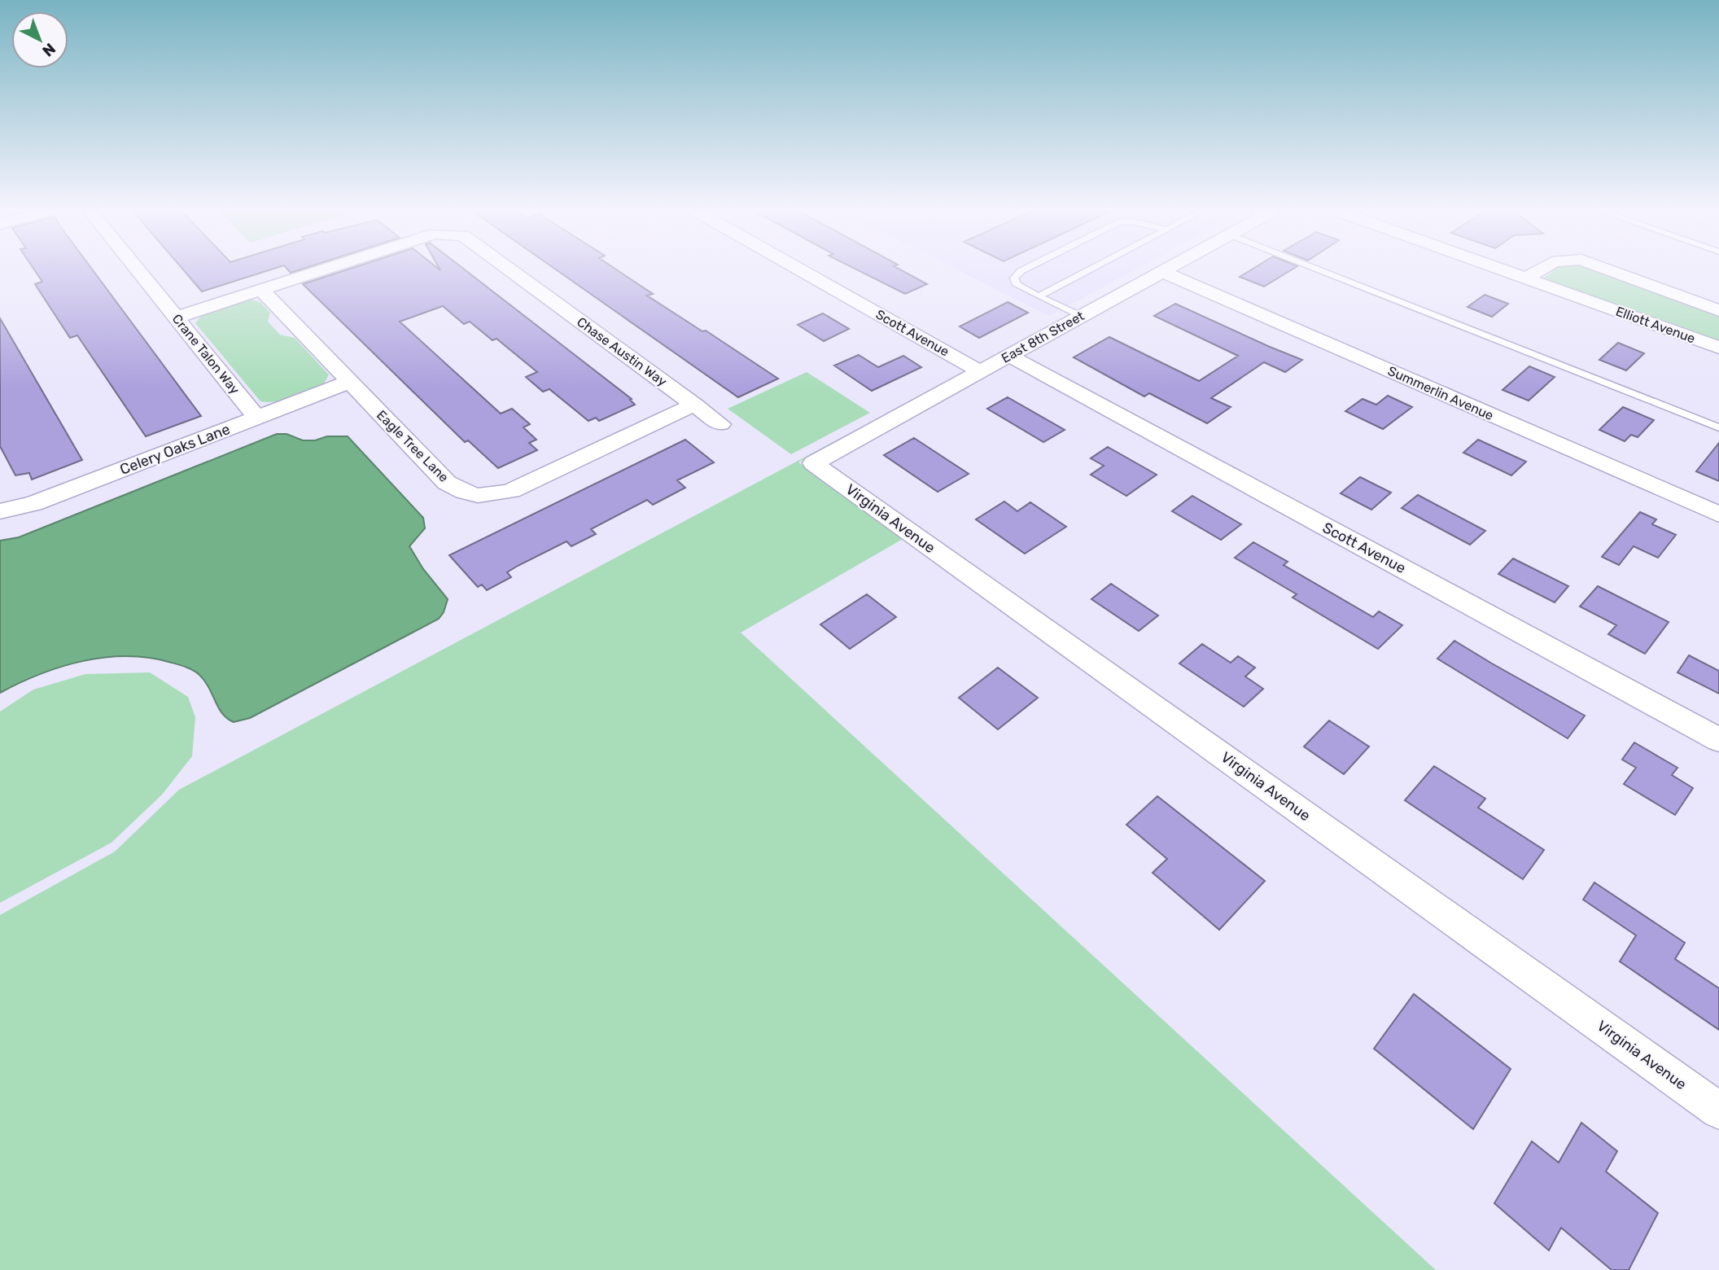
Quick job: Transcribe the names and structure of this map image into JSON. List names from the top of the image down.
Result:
{
  "streets": {
    "street": [
      "Elliott Avenue",
      "Scott Avenue",
      "East 8th Street",
      "Chase Austin Way",
      "Crane Talon Way",
      "Summerlin Avenue",
      "Eagle Tree Lane",
      "Celery Oaks Lane",
      "Virginia Avenue"
    ]
  },
  "crossings": [
    ["Scott Avenue", "East 8th Street"],
    ["East 8th Street", "Summerlin Avenue"],
    ["East 8th Street", "Virginia Avenue"],
    ["Chase Austin Way", "Crane Talon Way"],
    ["Chase Austin Way", "Eagle Tree Lane"],
    ["Crane Talon Way", "Celery Oaks Lane"],
    ["Eagle Tree Lane", "Celery Oaks Lane"]
  ],
  "north": "bottom right"
}
